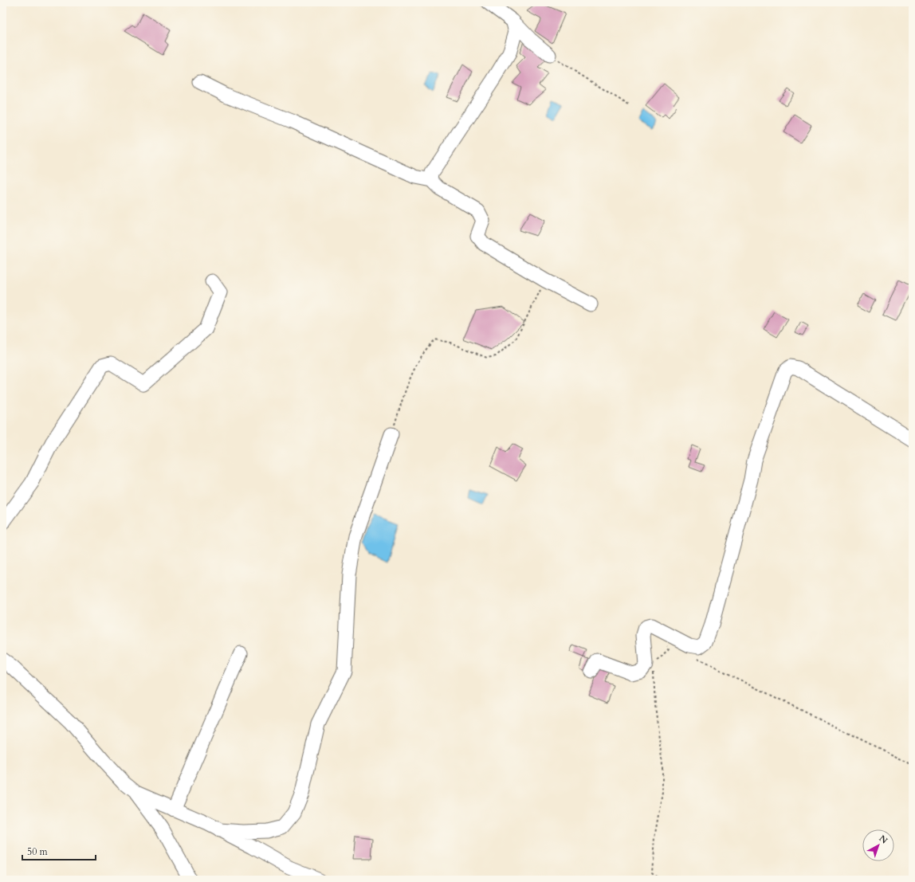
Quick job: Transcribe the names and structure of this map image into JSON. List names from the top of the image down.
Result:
{
  "scale_bar": "50 m",
  "north": "top right"
}
